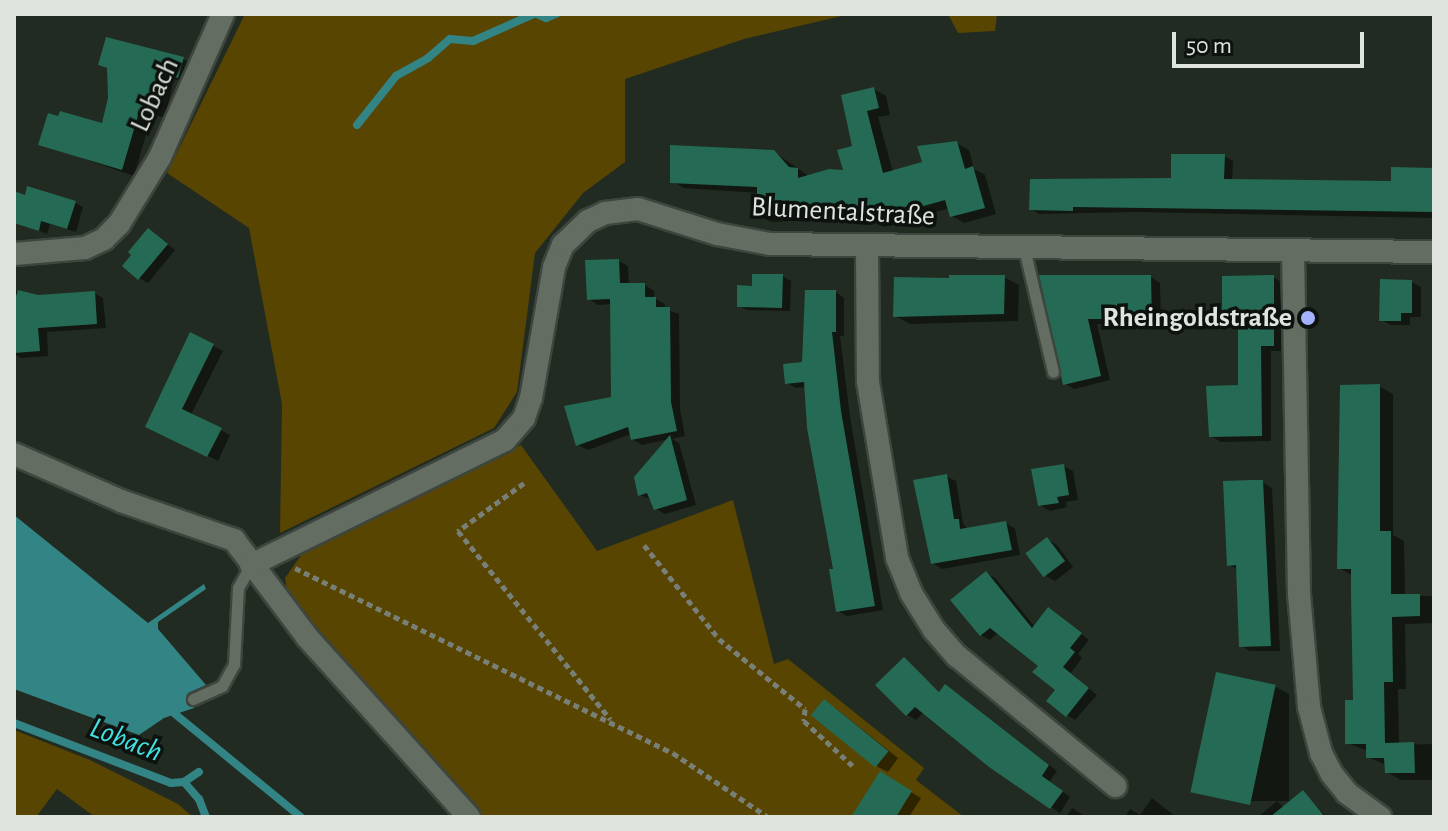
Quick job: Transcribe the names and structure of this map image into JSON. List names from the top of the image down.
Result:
{
  "streets": {
    "street": ["Lobach", "Blumentalstraße"]
  },
  "water": ["Lobach"],
  "places": ["Rheingoldstraße"],
  "scale_bar": "50 m"
}
